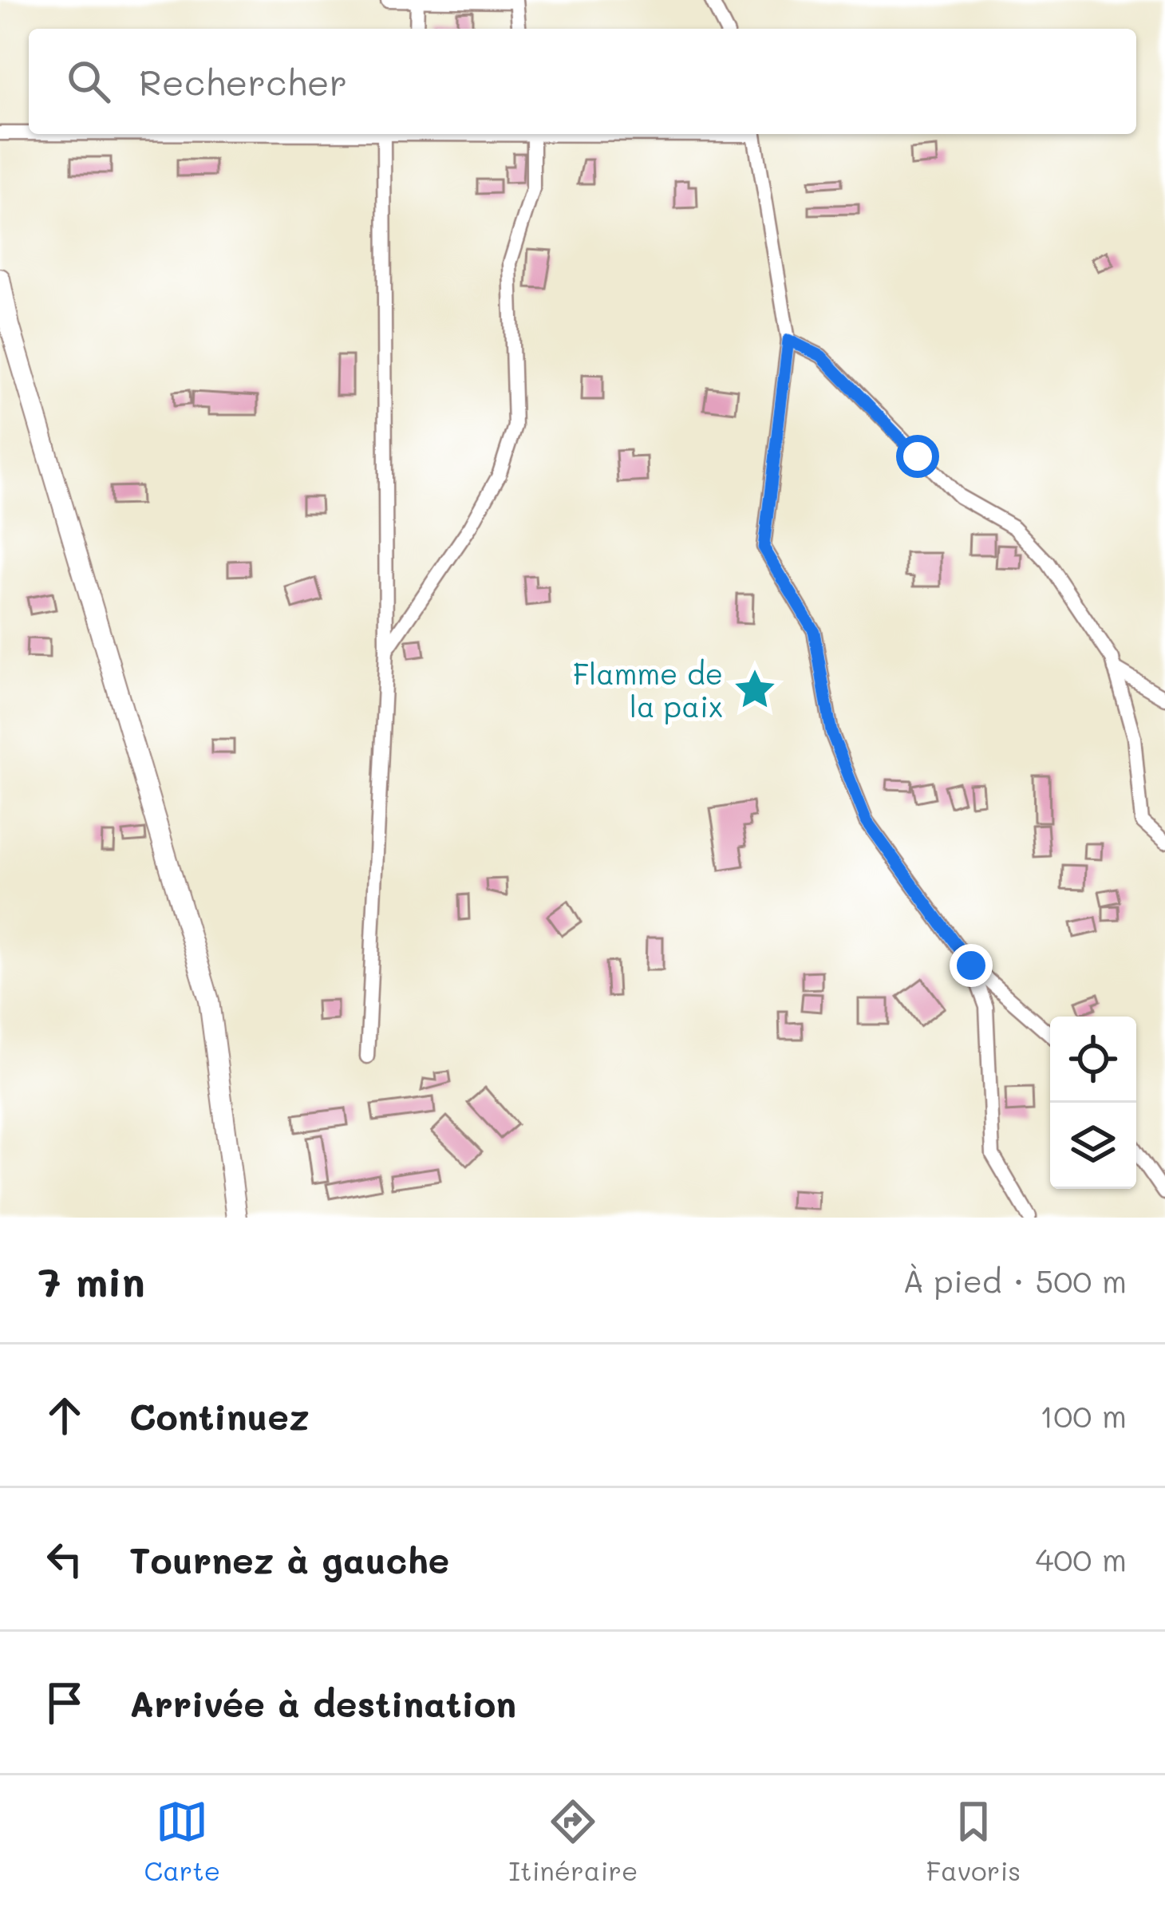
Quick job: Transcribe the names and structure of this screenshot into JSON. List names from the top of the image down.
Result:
{
  "places": {
    "place": ["Flamme de la paix"]
  },
  "page": {
    "search": "Rechercher",
    "heading": ["7 min", "À pied · 500 m"],
    "list": [
      ["Continuez", "100 m"],
      ["Tournez à gauche", "400 m"],
      "Arrivée à destination"
    ],
    "nav": ["Carte", "Itinéraire", "Favoris"]
  }
}
